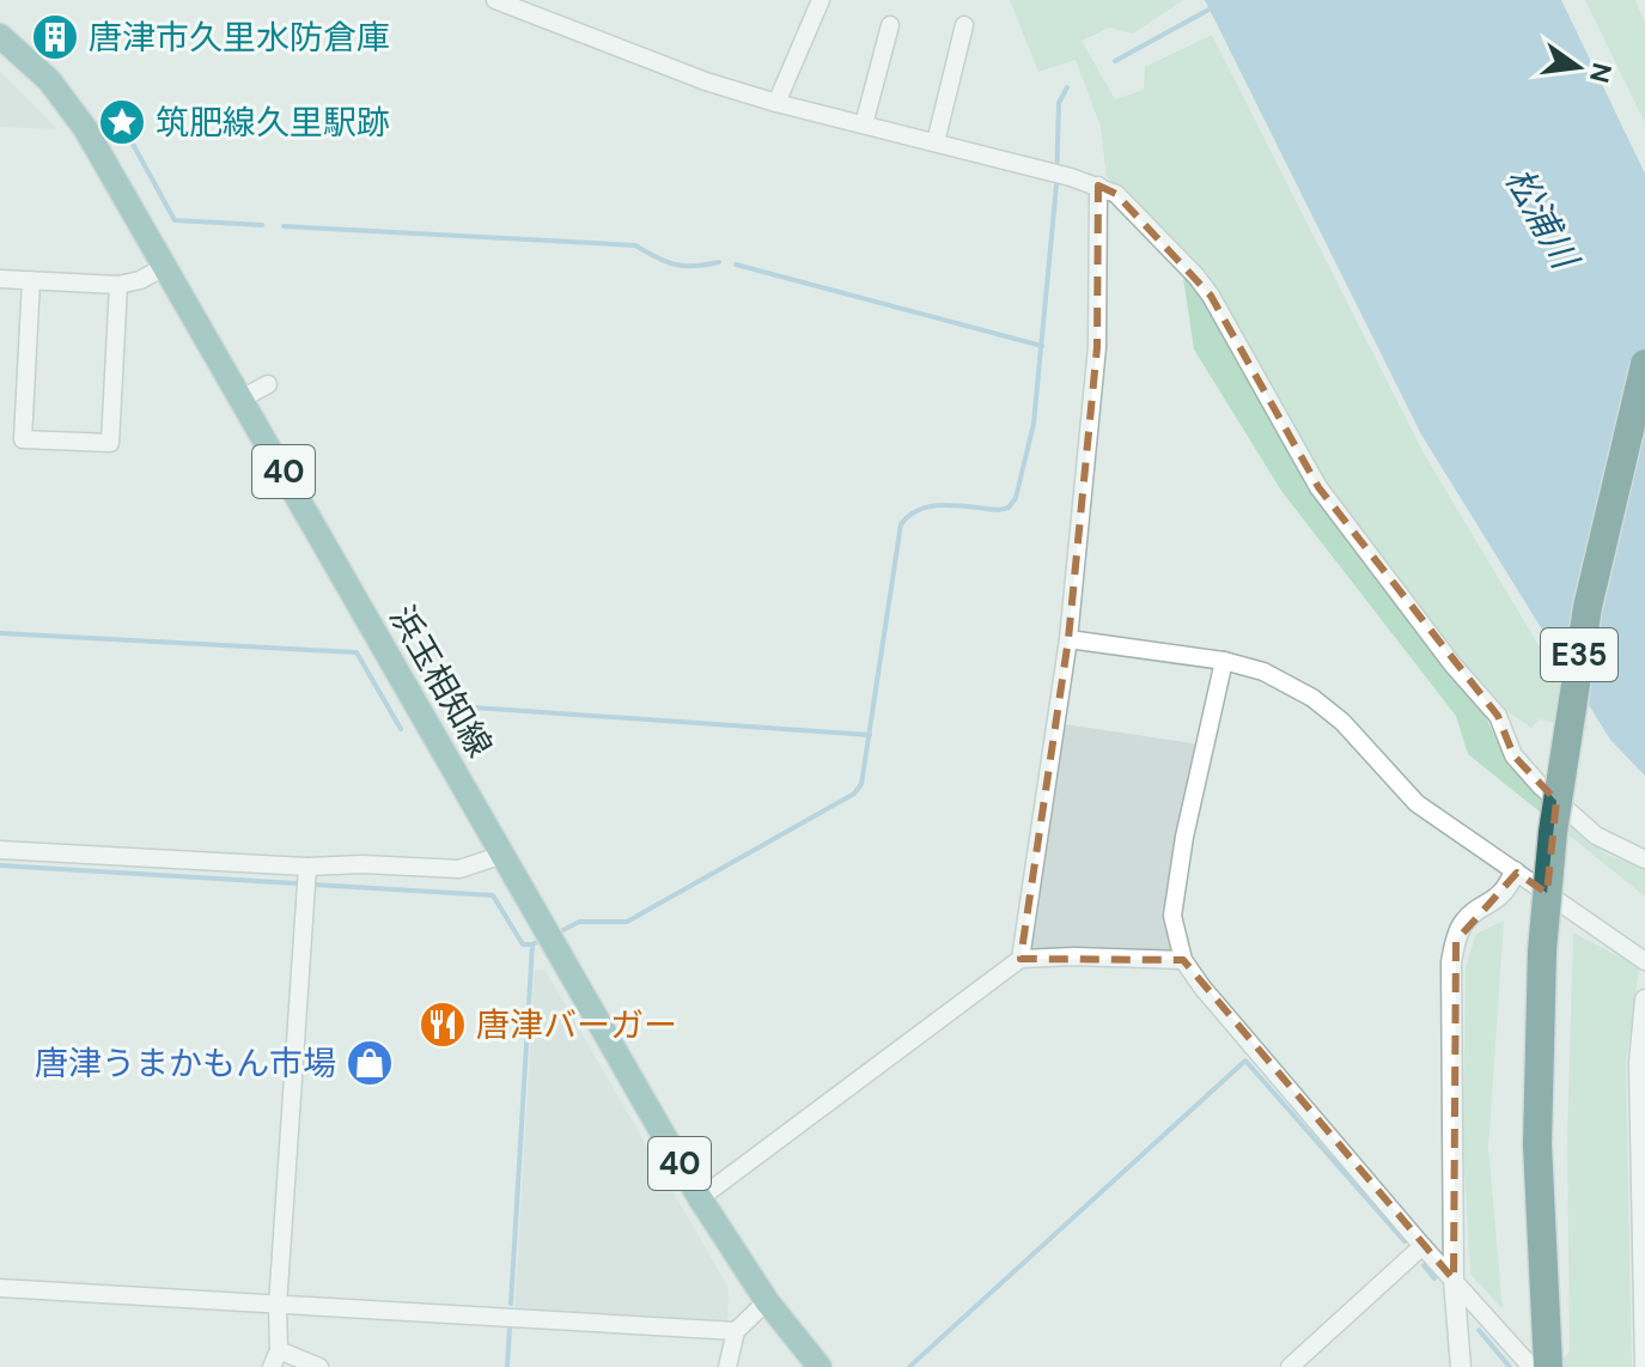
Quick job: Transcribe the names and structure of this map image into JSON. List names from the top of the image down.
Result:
{
  "streets": {
    "highway": ["E35"],
    "main road": ["40", "浜玉相知線"]
  },
  "water": ["松浦川"],
  "places": {
    "building": ["唐津市久里水防倉庫"],
    "place": ["筑肥線久里駅跡"],
    "restaurant": ["唐津バーガー"],
    "shop": ["唐津うまかもん市場"]
  },
  "north": "right"
}
